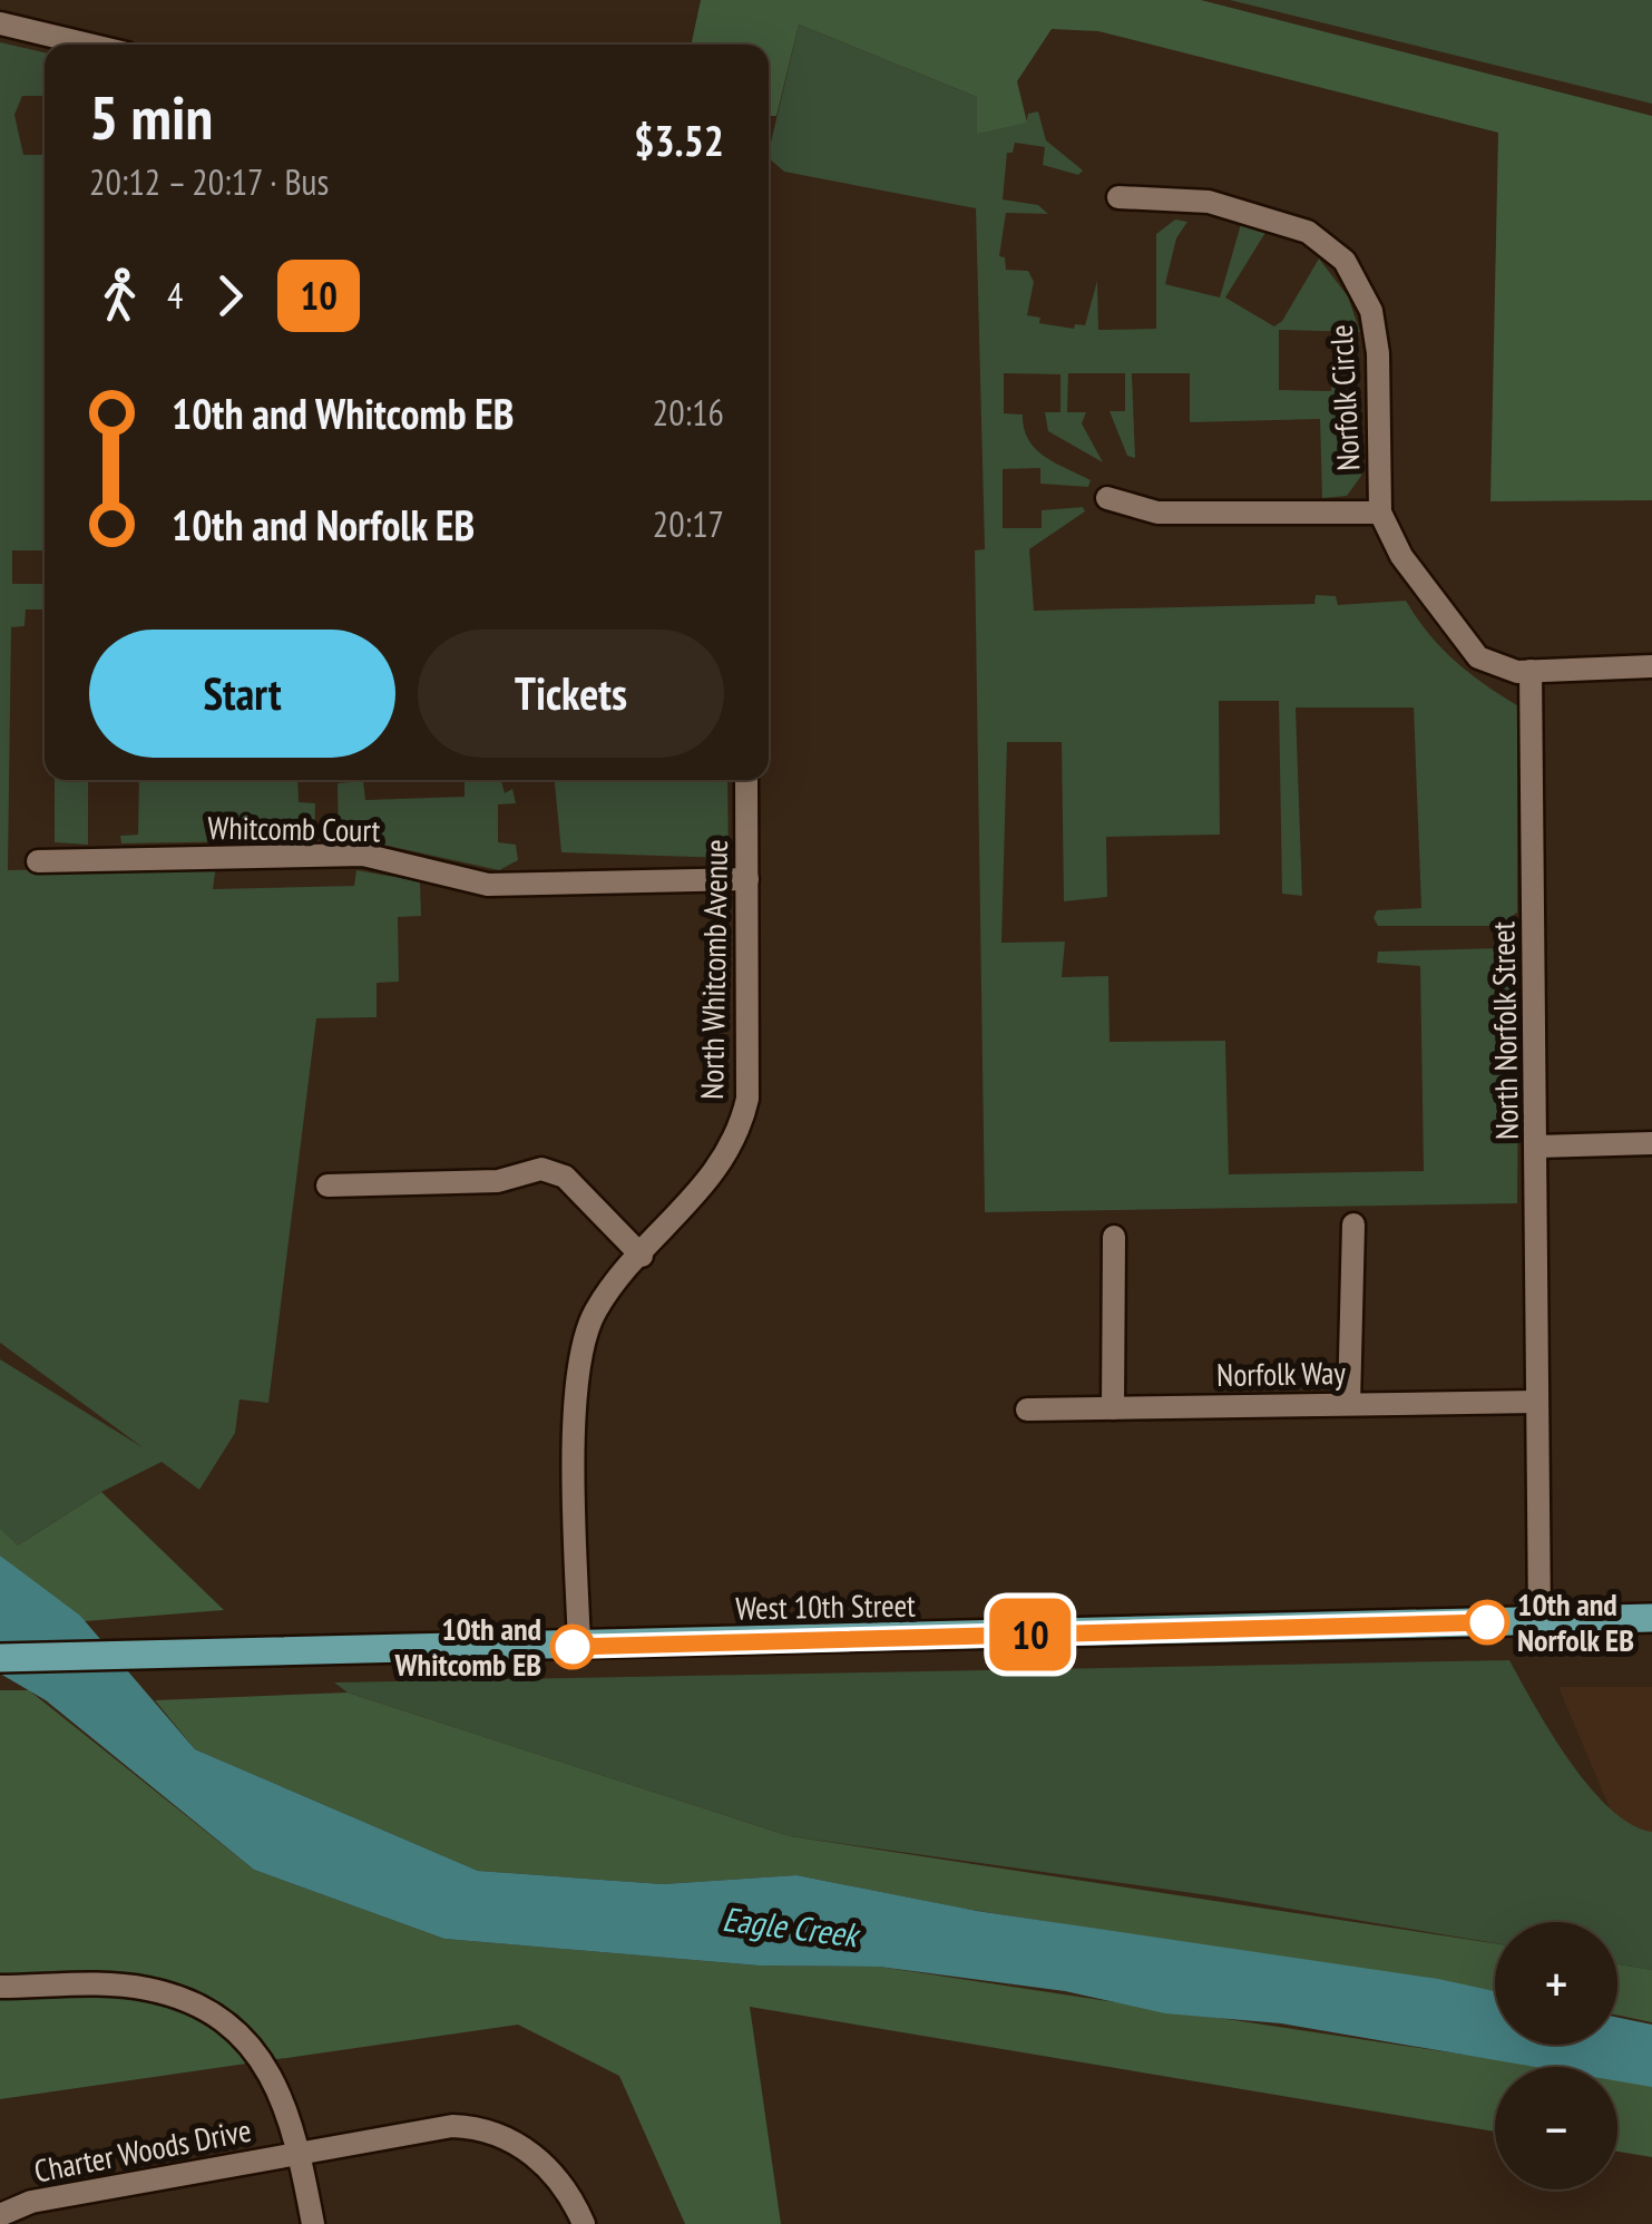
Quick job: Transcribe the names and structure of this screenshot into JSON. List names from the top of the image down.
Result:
{
  "streets": {
    "main road": ["West 10th Street"],
    "street": [
      "Norfolk Circle",
      "Whitcomb Court",
      "North Whitcomb Avenue",
      "North Norfolk Street",
      "Norfolk Way",
      "Charter Woods Drive"
    ]
  },
  "crossings": [
    ["Whitcomb Court", "North Whitcomb Avenue"],
    ["North Whitcomb Avenue", "West 10th Street"],
    ["North Norfolk Street", "Norfolk Way"],
    ["North Norfolk Street", "West 10th Street"]
  ],
  "water": ["Eagle Creek"],
  "places": ["10th and Norfolk EB", "10th and Whitcomb EB"],
  "lines": ["bus line 10"],
  "page": {
    "on_map": "10",
    "heading": ["5 min", "20:12 – 20:17 · Bus", "$3.52"],
    "legs": ["4", "10"],
    "list": [
      {
        "name": "10th and Whitcomb EB",
        "value": "20:16"
      },
      {
        "name": "10th and Norfolk EB",
        "value": "20:17"
      }
    ],
    "buttons": ["Start", "Tickets"],
    "map_buttons": ["+", "−"]
  }
}
